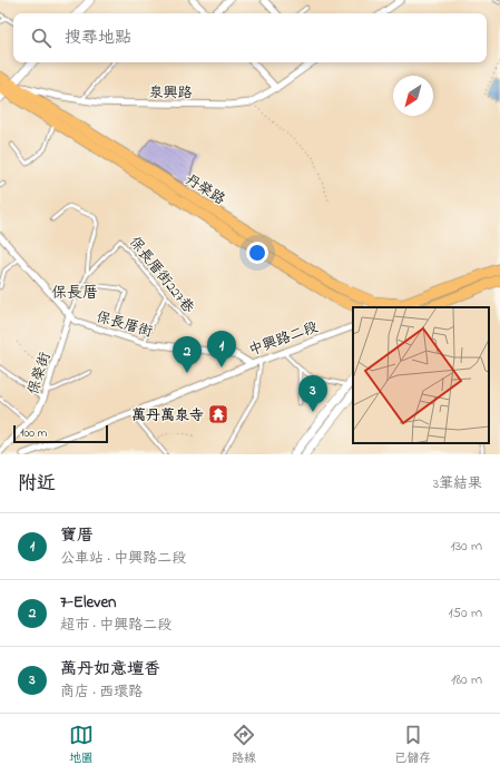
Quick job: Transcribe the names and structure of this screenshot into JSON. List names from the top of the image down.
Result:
{
  "streets": {
    "main road": ["丹榮路"],
    "street": [
      "泉興路",
      "保長厝街",
      "中興路二段",
      "保榮街"
    ],
    "lane": ["保長厝街227巷"]
  },
  "crossings": [
    ["泉興路", "丹榮路"],
    ["保長厝街", "中興路二段"],
    ["保長厝街", "保榮街"]
  ],
  "districts": ["保長厝"],
  "places": {
    "temple": ["萬丹萬泉寺"]
  },
  "scale_bar": "100 m",
  "north": "bottom left",
  "page": {
    "search": "搜尋地點",
    "pins": ["1", "2", "3"],
    "scale": "100 m",
    "heading": ["附近", "3筆結果"],
    "list": [
      {
        "mark": "1",
        "name": "寶厝",
        "note": "公車站 · 中興路二段",
        "value": "130 m"
      },
      {
        "mark": "2",
        "name": "7-Eleven",
        "note": "超市 · 中興路二段",
        "value": "150 m"
      },
      {
        "mark": "3",
        "name": "萬丹如意壇香",
        "note": "商店 · 西環路",
        "value": "180 m"
      }
    ],
    "nav": ["地圖", "路線", "已儲存"]
  }
}
